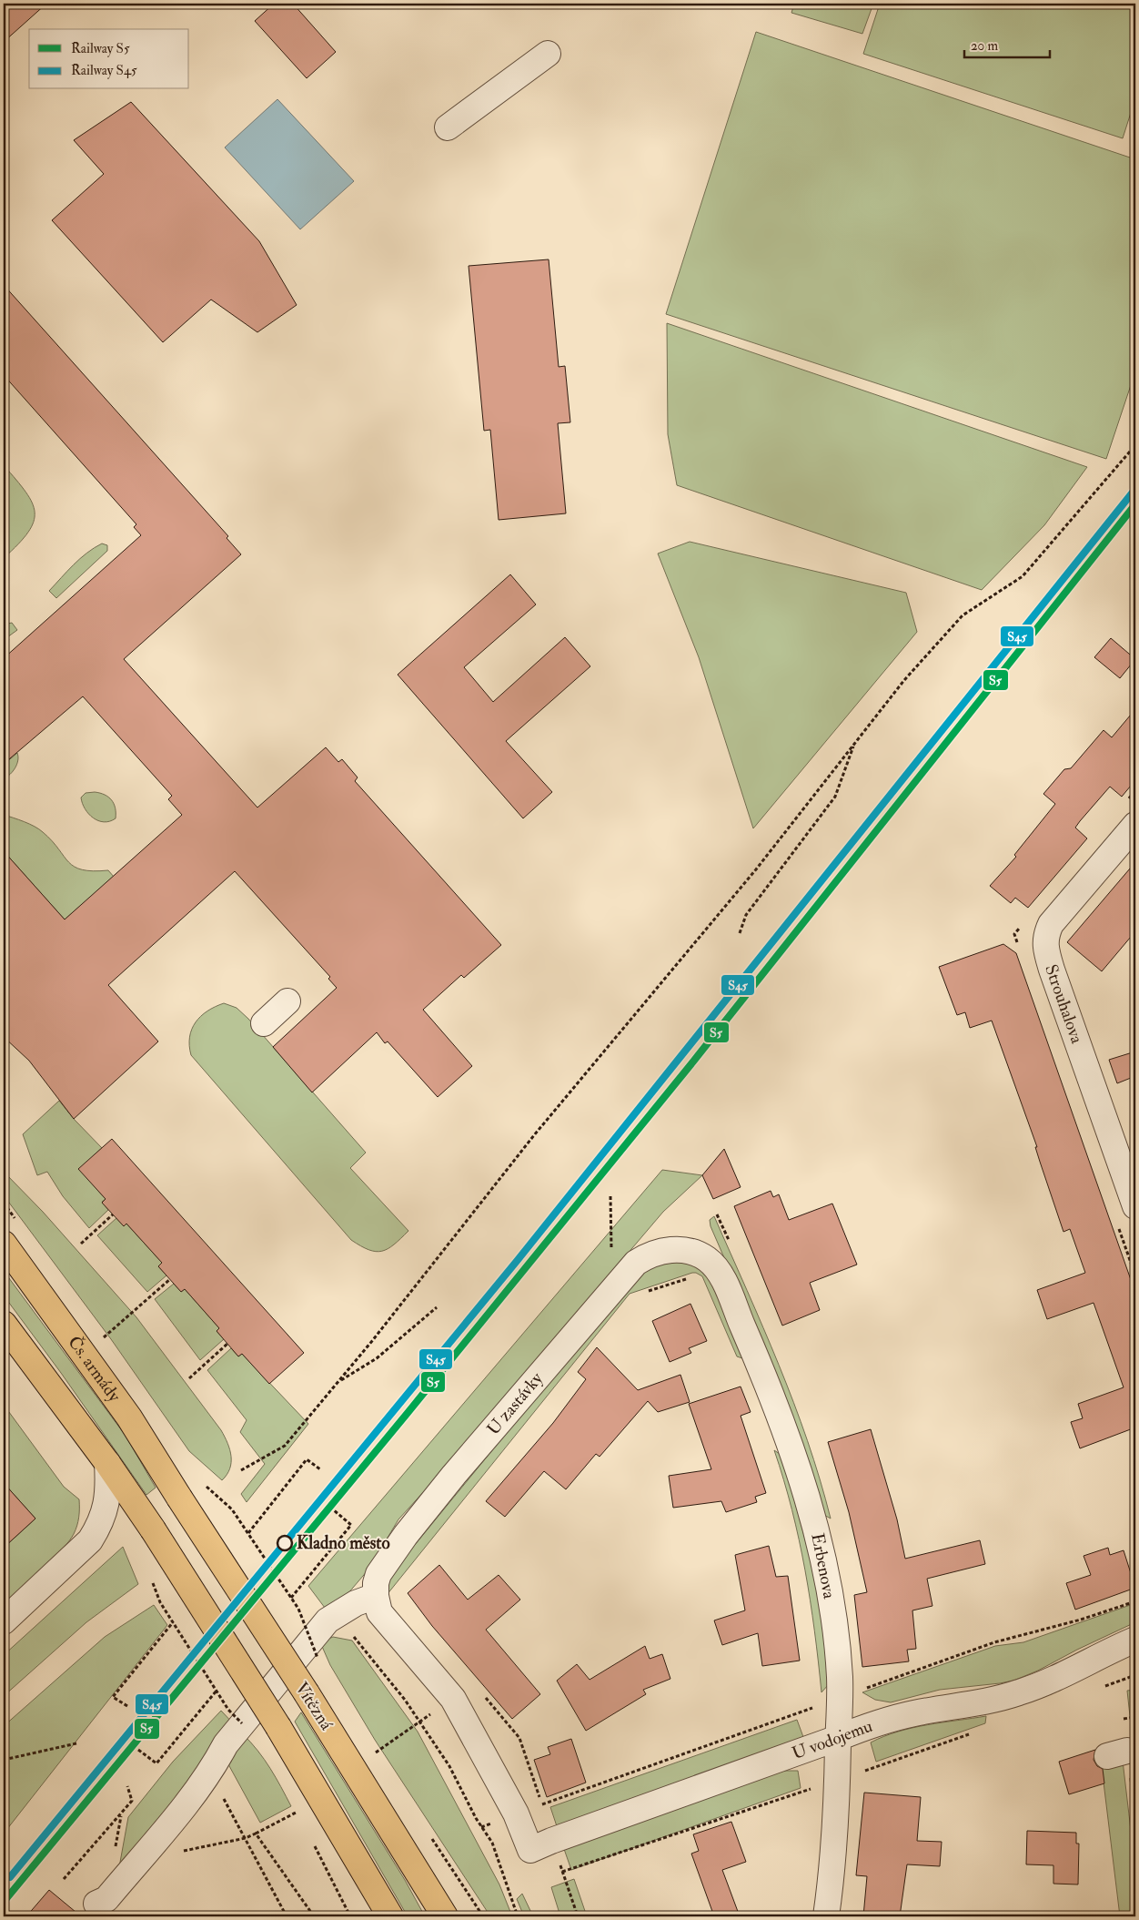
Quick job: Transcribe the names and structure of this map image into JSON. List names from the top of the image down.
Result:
{
  "streets": {
    "main road": ["Čs. armády", "Vítězná"],
    "street": [
      "Strouhalova",
      "U zastávky",
      "Erbenova",
      "U vodojemu"
    ]
  },
  "crossings": [
    ["Čs. armády", "Vítězná"],
    ["U zastávky", "Erbenova"],
    ["Erbenova", "U vodojemu"]
  ],
  "places": ["Kladno město"],
  "lines": ["rail line S45", "rail line S5"],
  "legend": ["Railway S5", "Railway S45"],
  "scale_bar": "20 m"
}
